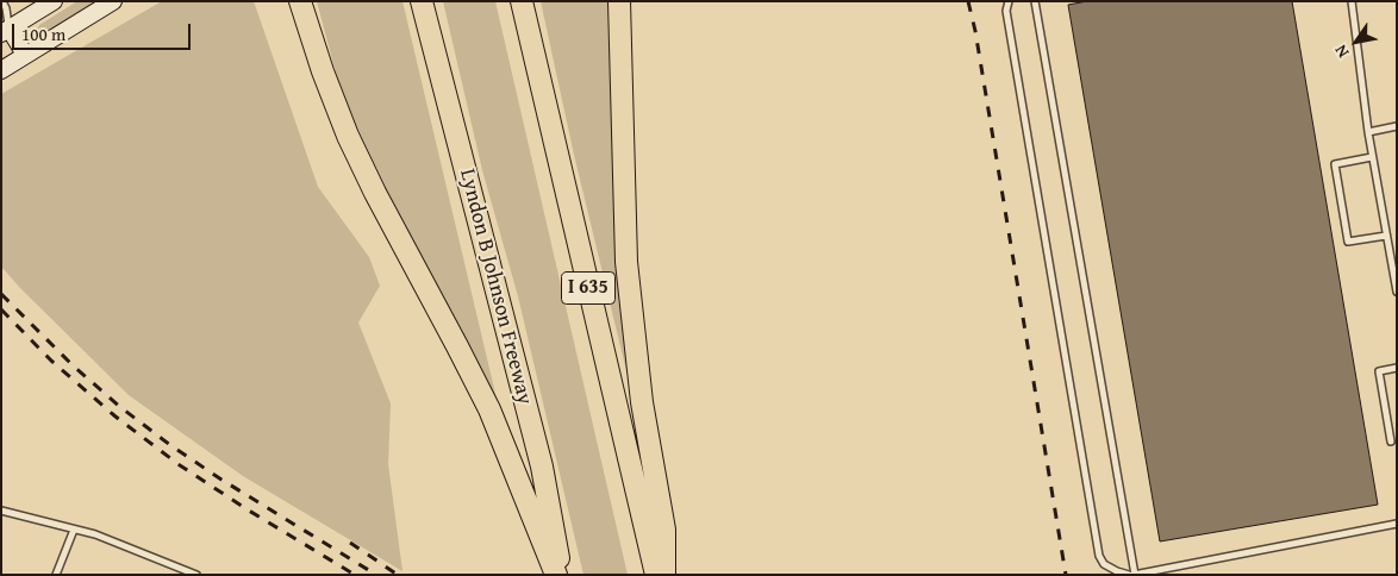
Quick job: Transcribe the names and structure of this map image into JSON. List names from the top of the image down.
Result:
{
  "streets": {
    "highway": ["Lyndon B Johnson Freeway", "I 635"]
  },
  "scale_bar": "100 m",
  "north": "bottom left"
}
